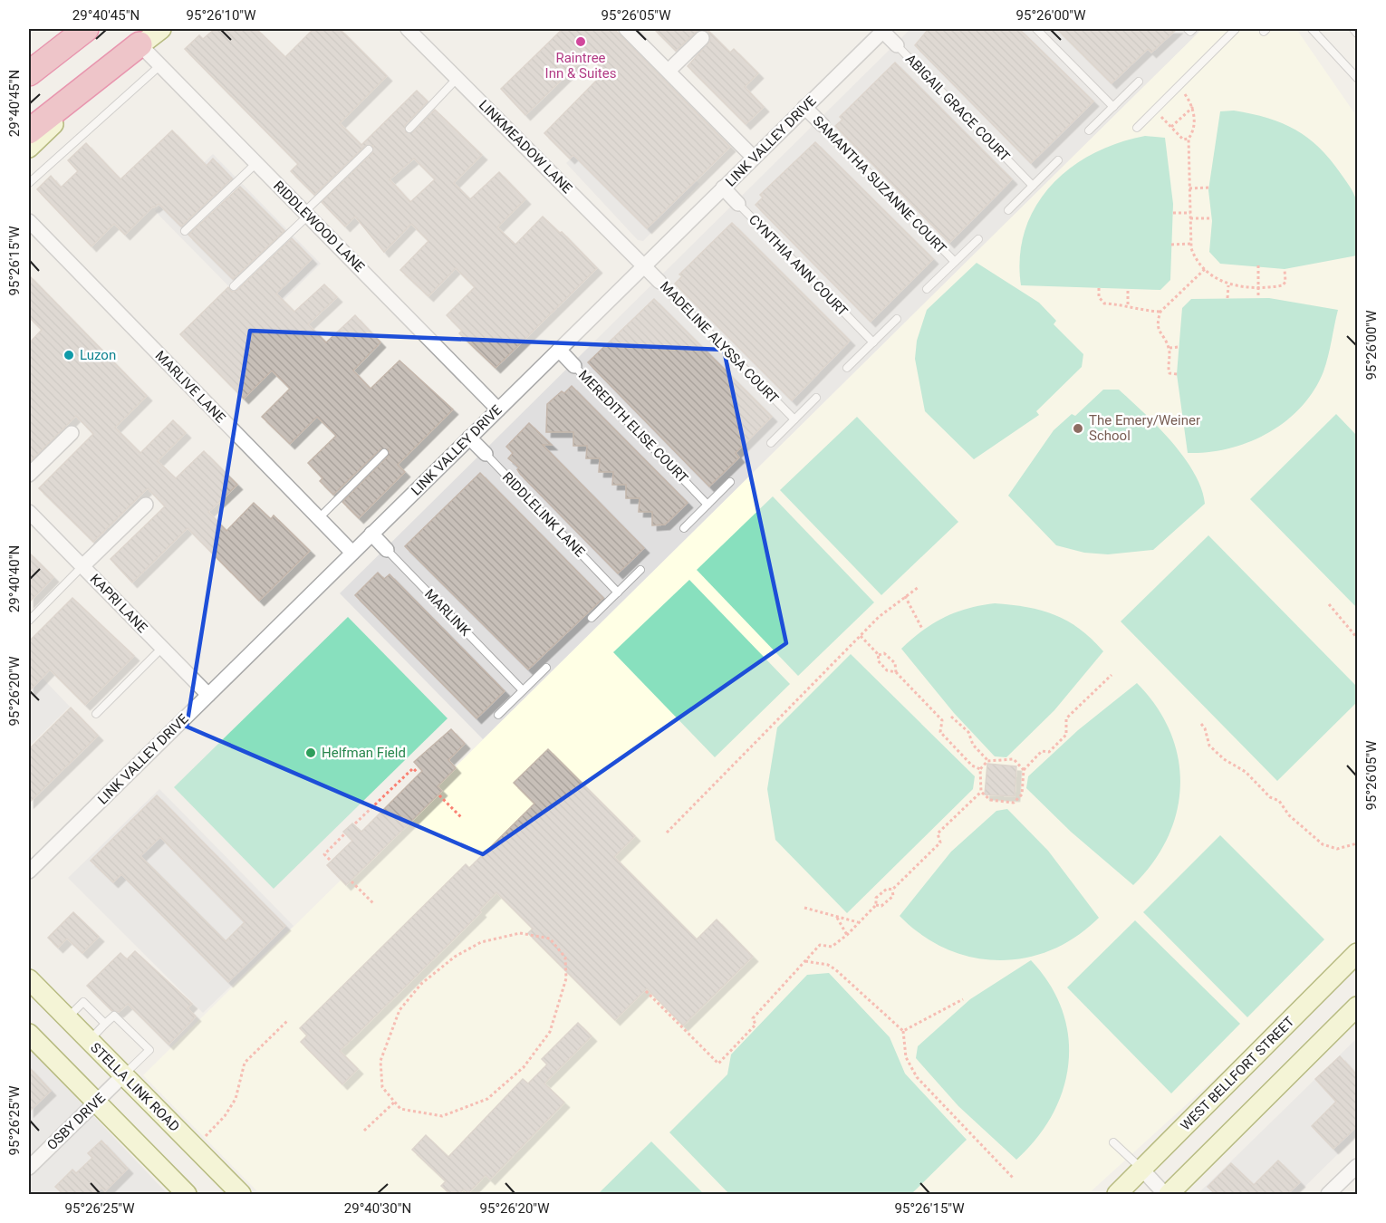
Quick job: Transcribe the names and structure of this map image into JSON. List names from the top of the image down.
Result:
{
  "streets": {
    "main road": ["WEST BELLFORT STREET", "STELLA LINK ROAD"],
    "street": [
      "ABIGAIL GRACE COURT",
      "LINK VALLEY DRIVE",
      "LINKMEADOW LANE",
      "SAMANTHA SUZANNE COURT",
      "RIDDLEWOOD LANE",
      "CYNTHIA ANN COURT",
      "MADELINE ALYSSA COURT",
      "MARLIVE LANE",
      "MEREDITH ELISE COURT",
      "RIDDLELINK LANE",
      "KAPRI LANE",
      "MARLINK",
      "OSBY DRIVE"
    ]
  },
  "crossings": [
    ["ABIGAIL GRACE COURT", "LINK VALLEY DRIVE"],
    ["LINK VALLEY DRIVE", "LINKMEADOW LANE"],
    ["LINK VALLEY DRIVE", "SAMANTHA SUZANNE COURT"],
    ["LINK VALLEY DRIVE", "RIDDLEWOOD LANE"],
    ["LINK VALLEY DRIVE", "CYNTHIA ANN COURT"],
    ["LINK VALLEY DRIVE", "MADELINE ALYSSA COURT"],
    ["LINK VALLEY DRIVE", "MARLIVE LANE"],
    ["LINK VALLEY DRIVE", "MEREDITH ELISE COURT"],
    ["LINK VALLEY DRIVE", "RIDDLELINK LANE"],
    ["LINK VALLEY DRIVE", "KAPRI LANE"],
    ["LINK VALLEY DRIVE", "MARLINK"],
    ["LINKMEADOW LANE", "MADELINE ALYSSA COURT"],
    ["STELLA LINK ROAD", "OSBY DRIVE"]
  ],
  "places": [
    "Raintree Inn & Suites",
    "Luzon",
    "The Emery/Weiner School",
    "Helfman Field"
  ],
  "coordinates": [
    "29°40'45\"N",
    "95°26'10\"W",
    "95°26'05\"W",
    "95°26'00\"W",
    "95°26'15\"W",
    "29°40'40\"N",
    "95°26'20\"W",
    "95°26'25\"W",
    "29°40'30\"N"
  ]
}
